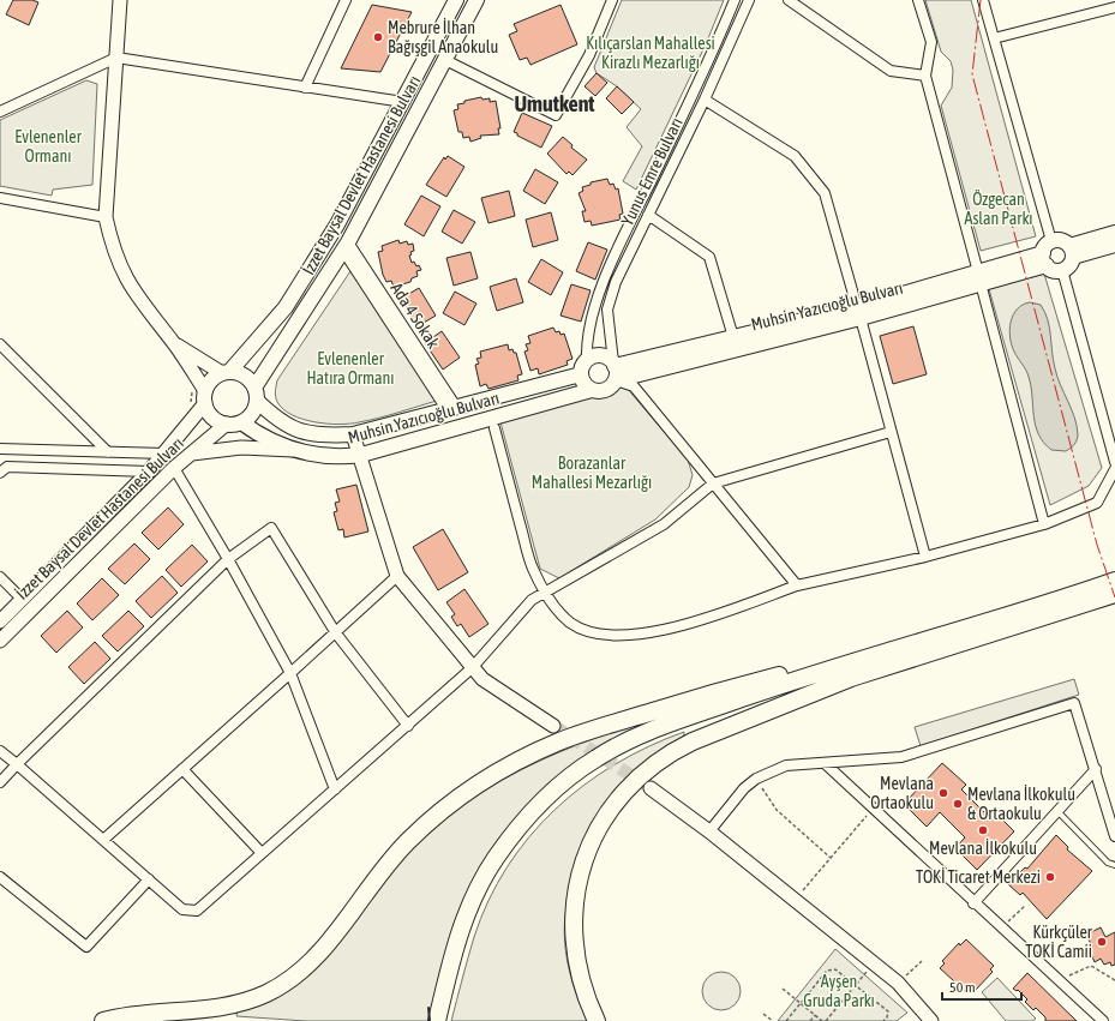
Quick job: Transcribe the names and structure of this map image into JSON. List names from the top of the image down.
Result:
{
  "streets": {
    "main road": ["İzzet Baysal Devlet Hastanesi Bulvarı", "Muhsin Yazıcıoğlu Bulvarı"],
    "street": ["Yunus Emre Bulvarı", "Ada 4 Sokak"]
  },
  "crossings": [
    ["Yunus Emre Bulvarı", "Muhsin Yazıcıoğlu Bulvarı"],
    ["İzzet Baysal Devlet Hastanesi Bulvarı", "Muhsin Yazıcıoğlu Bulvarı"],
    ["İzzet Baysal Devlet Hastanesi Bulvarı", "Ada 4 Sokak"],
    ["Muhsin Yazıcıoğlu Bulvarı", "Ada 4 Sokak"]
  ],
  "districts": ["Umutkent"],
  "parks": [
    "Kılıçarslan Mahallesi Kirazlı Mezarlığı",
    "Evlenenler Ormanı",
    "Özgecan Aslan Parkı",
    "Evlenenler Hatıra Ormanı",
    "Borazanlar Mahallesi Mezarlığı",
    "Ayşen Gruda Parkı"
  ],
  "places": [
    "Mebrure İlhan Bağışgil Anaokulu",
    "Mevlana Ortaokulu",
    "Mevlana İlkokulu & Ortaokulu",
    "Mevlana İlkokulu",
    "TOKİ Ticaret Merkezi",
    "Kürkçüler TOKİ Camii"
  ],
  "scale_bar": "50 m"
}
